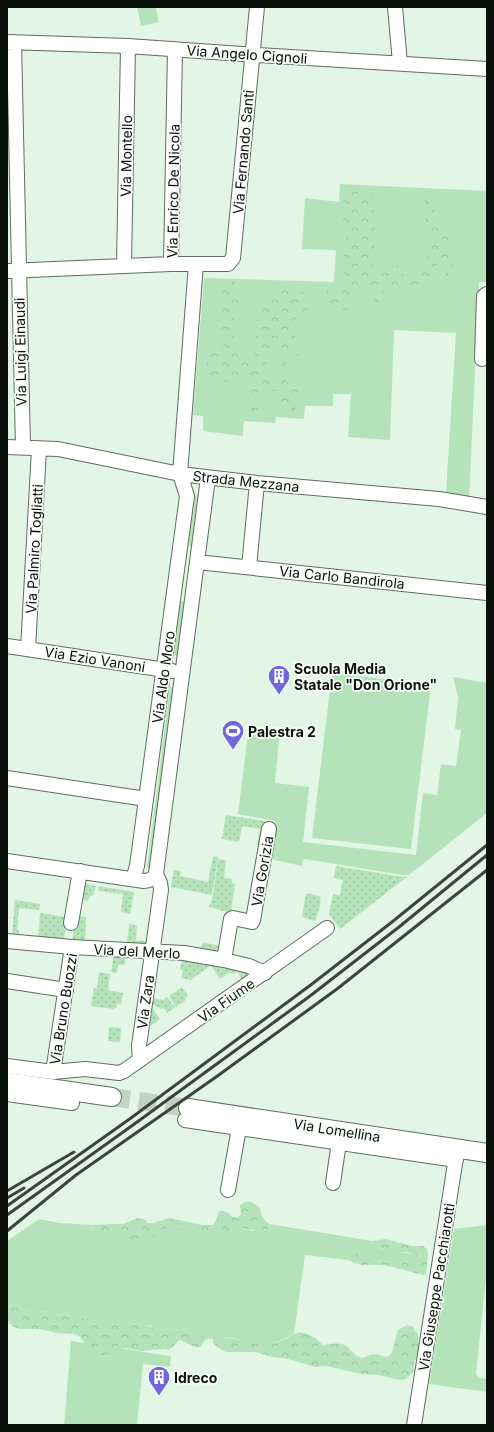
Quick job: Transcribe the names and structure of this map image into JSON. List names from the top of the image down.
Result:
{
  "streets": {
    "main road": ["Via Lomellina"],
    "street": [
      "Via Angelo Cignoli",
      "Via Fernando Santi",
      "Via Montello",
      "Via Enrico De Nicola",
      "Via Luigi Einaudi",
      "Strada Mezzana",
      "Via Palmiro Togliatti",
      "Via Carlo Bandirola",
      "Via Ezio Vanoni",
      "Via Aldo Moro",
      "Via Gorizia",
      "Via del Merlo",
      "Via Fiume",
      "Via Zara",
      "Via Bruno Buozzi",
      "Via Giuseppe Pacchiarotti"
    ]
  },
  "crossings": [
    ["Via Angelo Cignoli", "Via Fernando Santi"],
    ["Via Angelo Cignoli", "Via Montello"],
    ["Via Angelo Cignoli", "Via Enrico De Nicola"],
    ["Via Angelo Cignoli", "Via Luigi Einaudi"],
    ["Via Fernando Santi", "Via Enrico De Nicola"],
    ["Via Enrico De Nicola", "Strada Mezzana"],
    ["Via Enrico De Nicola", "Via Aldo Moro"],
    ["Via Luigi Einaudi", "Strada Mezzana"],
    ["Strada Mezzana", "Via Palmiro Togliatti"],
    ["Strada Mezzana", "Via Aldo Moro"],
    ["Via Palmiro Togliatti", "Via Ezio Vanoni"],
    ["Via Carlo Bandirola", "Via Aldo Moro"],
    ["Via Ezio Vanoni", "Via Aldo Moro"],
    ["Via Aldo Moro", "Via Zara"],
    ["Via Gorizia", "Via del Merlo"],
    ["Via del Merlo", "Via Fiume"],
    ["Via del Merlo", "Via Zara"],
    ["Via del Merlo", "Via Bruno Buozzi"],
    ["Via Fiume", "Via Zara"],
    ["Via Fiume", "Via Bruno Buozzi"],
    ["Via Lomellina", "Via Giuseppe Pacchiarotti"]
  ],
  "places": {
    "building": ["Scuola Media Statale \"Don Orione\"", "Idreco"],
    "sports": ["Palestra 2"]
  }
}
